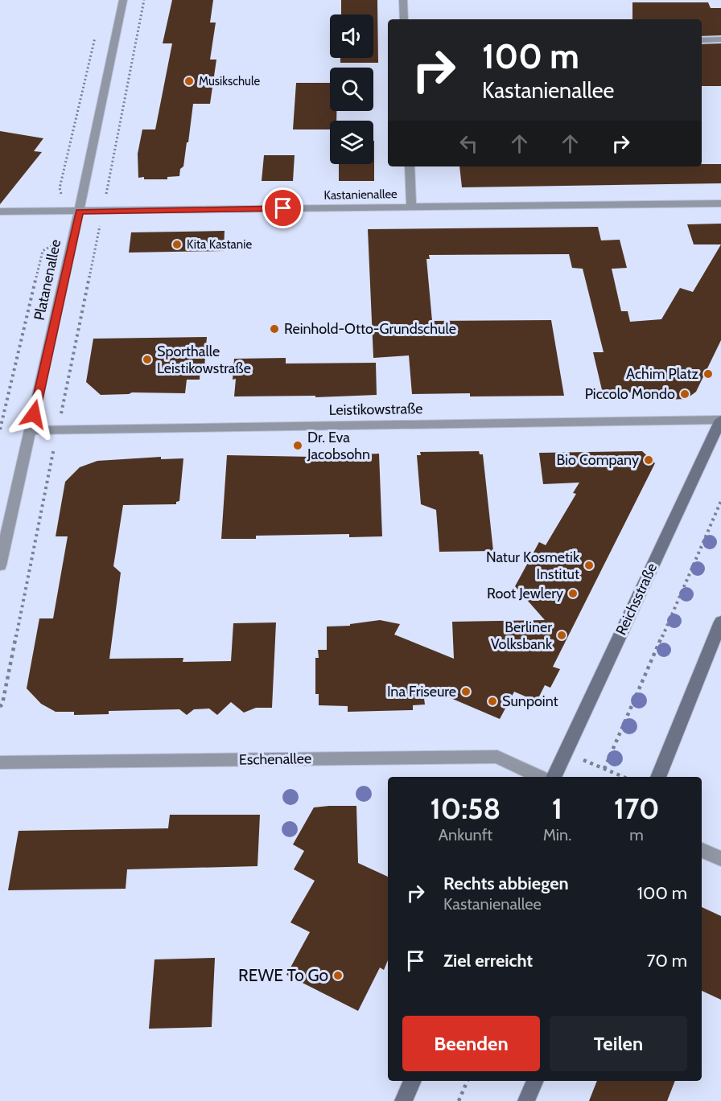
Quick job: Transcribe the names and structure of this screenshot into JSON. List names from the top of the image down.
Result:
{
  "streets": {
    "main road": ["Reichsstraße"],
    "street": [
      "Kastanienallee",
      "Platanenallee",
      "Leistikowstraße",
      "Eschenallee"
    ]
  },
  "crossings": [
    ["Kastanienallee", "Platanenallee"],
    ["Platanenallee", "Leistikowstraße"],
    ["Leistikowstraße", "Reichsstraße"]
  ],
  "places": [
    "Musikschule",
    "Kita Kastanie",
    "Reinhold-Otto-Grundschule",
    "Sporthalle Leistikowstraße",
    "Achim Platz",
    "Piccolo Mondo",
    "Dr. Eva Jacobsohn",
    "Bio Company",
    "Natur Kosmetik Institut",
    "Root Jewlery",
    "Berliner Volksbank",
    "Ina Friseure",
    "Sunpoint",
    "REWE To Go"
  ],
  "page": {
    "turn": ["100 m", "Kastanienallee"],
    "eta": [
      "10:58",
      "Ankunft",
      "1",
      "Min.",
      "170",
      "m"
    ],
    "list": [
      {
        "name": "Rechts abbiegen",
        "note": "Kastanienallee",
        "value": "100 m"
      },
      {
        "name": "Ziel erreicht",
        "value": "70 m"
      }
    ],
    "buttons": ["Beenden", "Teilen"]
  }
}
